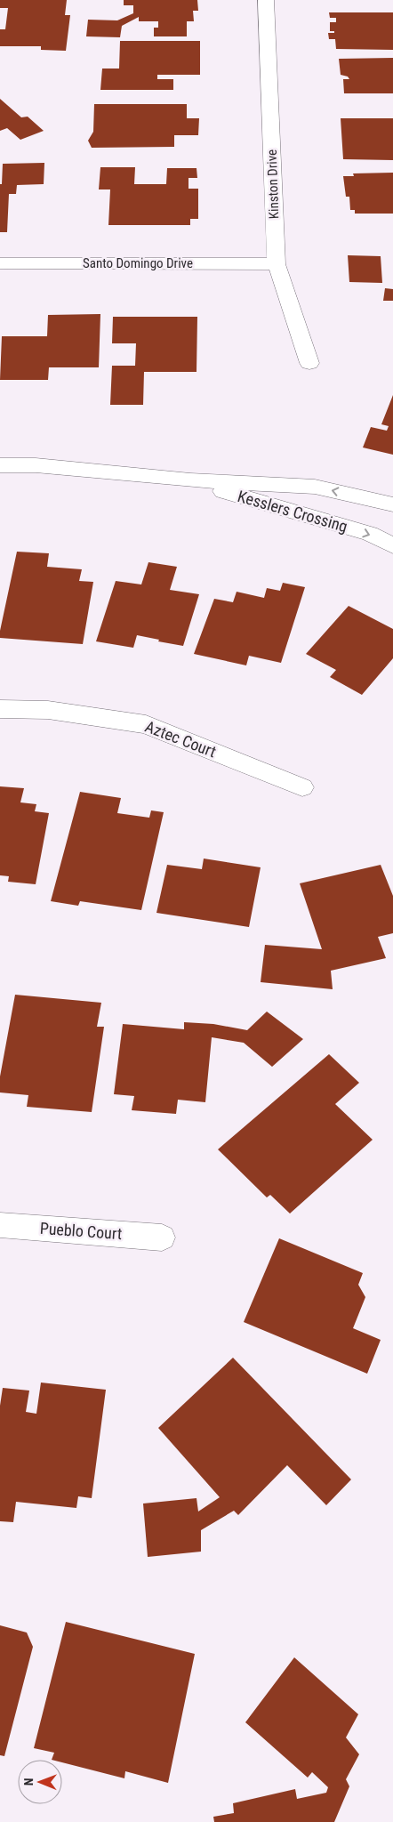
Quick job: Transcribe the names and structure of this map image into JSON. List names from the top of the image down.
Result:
{
  "streets": {
    "street": [
      "Kinston Drive",
      "Santo Domingo Drive",
      "Kesslers Crossing",
      "Aztec Court",
      "Pueblo Court"
    ]
  },
  "crossings": [
    ["Kinston Drive", "Santo Domingo Drive"]
  ],
  "north": "left"
}
